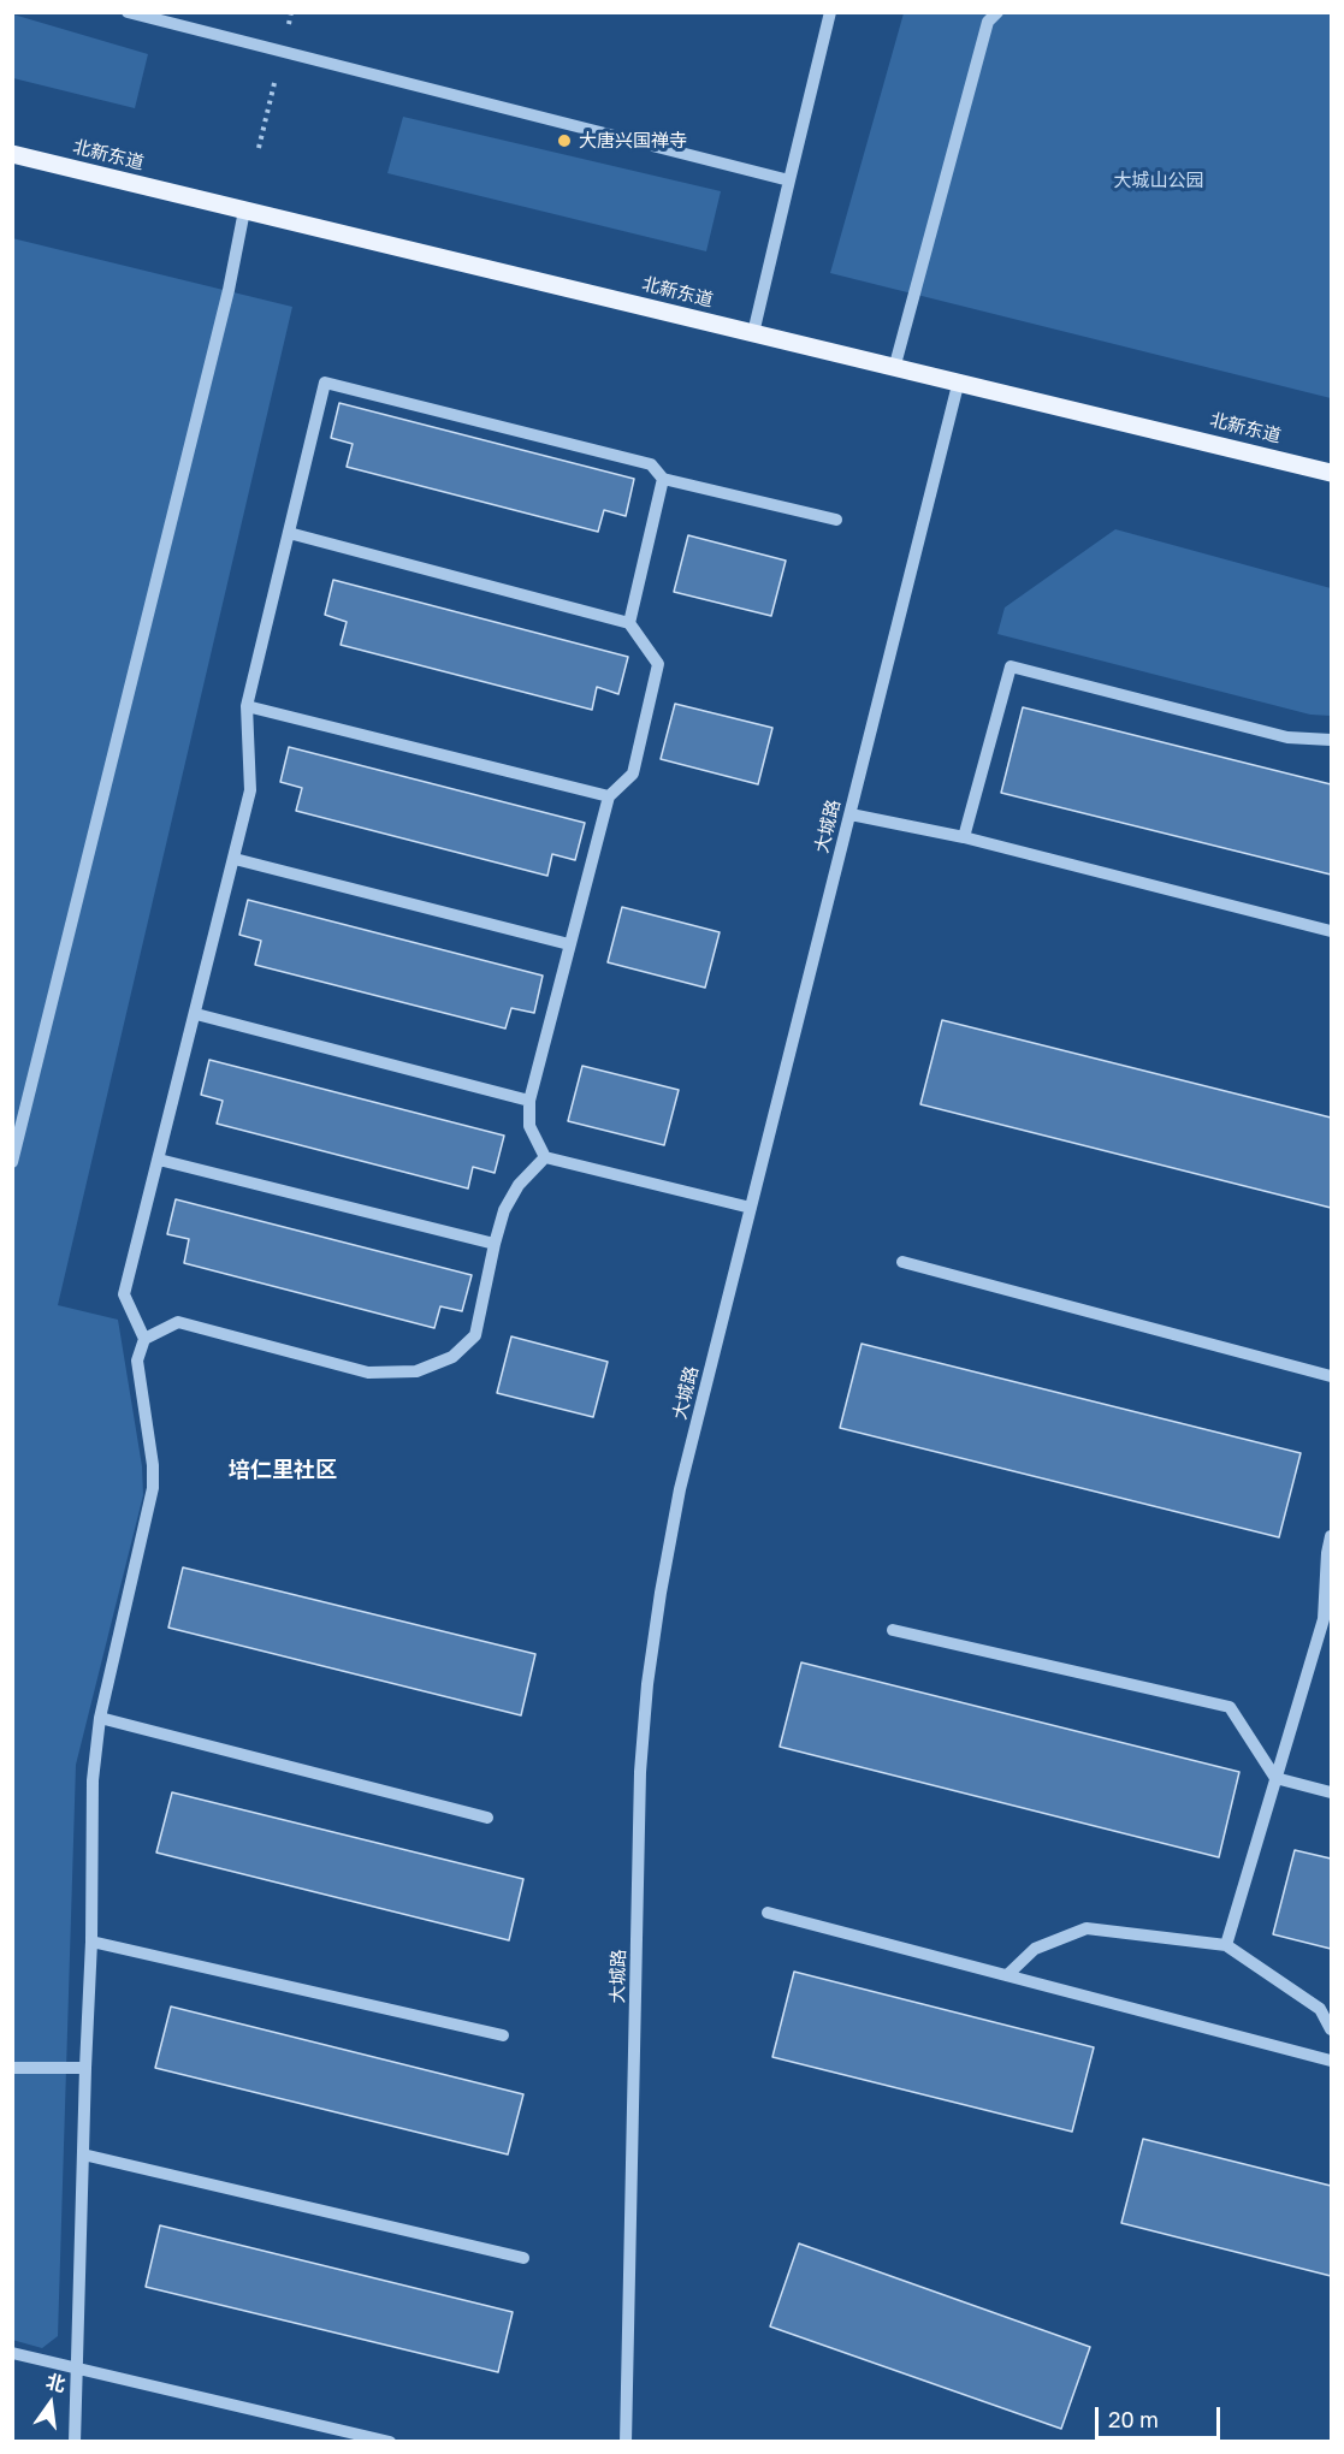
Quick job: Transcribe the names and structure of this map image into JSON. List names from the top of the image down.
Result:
{
  "streets": {
    "main road": ["北新东道"],
    "street": ["大城路"]
  },
  "crossings": [
    ["北新东道", "大城路"]
  ],
  "districts": ["培仁里社区"],
  "parks": ["大城山公园"],
  "places": ["大唐兴国禅寺"],
  "scale_bar": "20 m",
  "north": "top"
}
